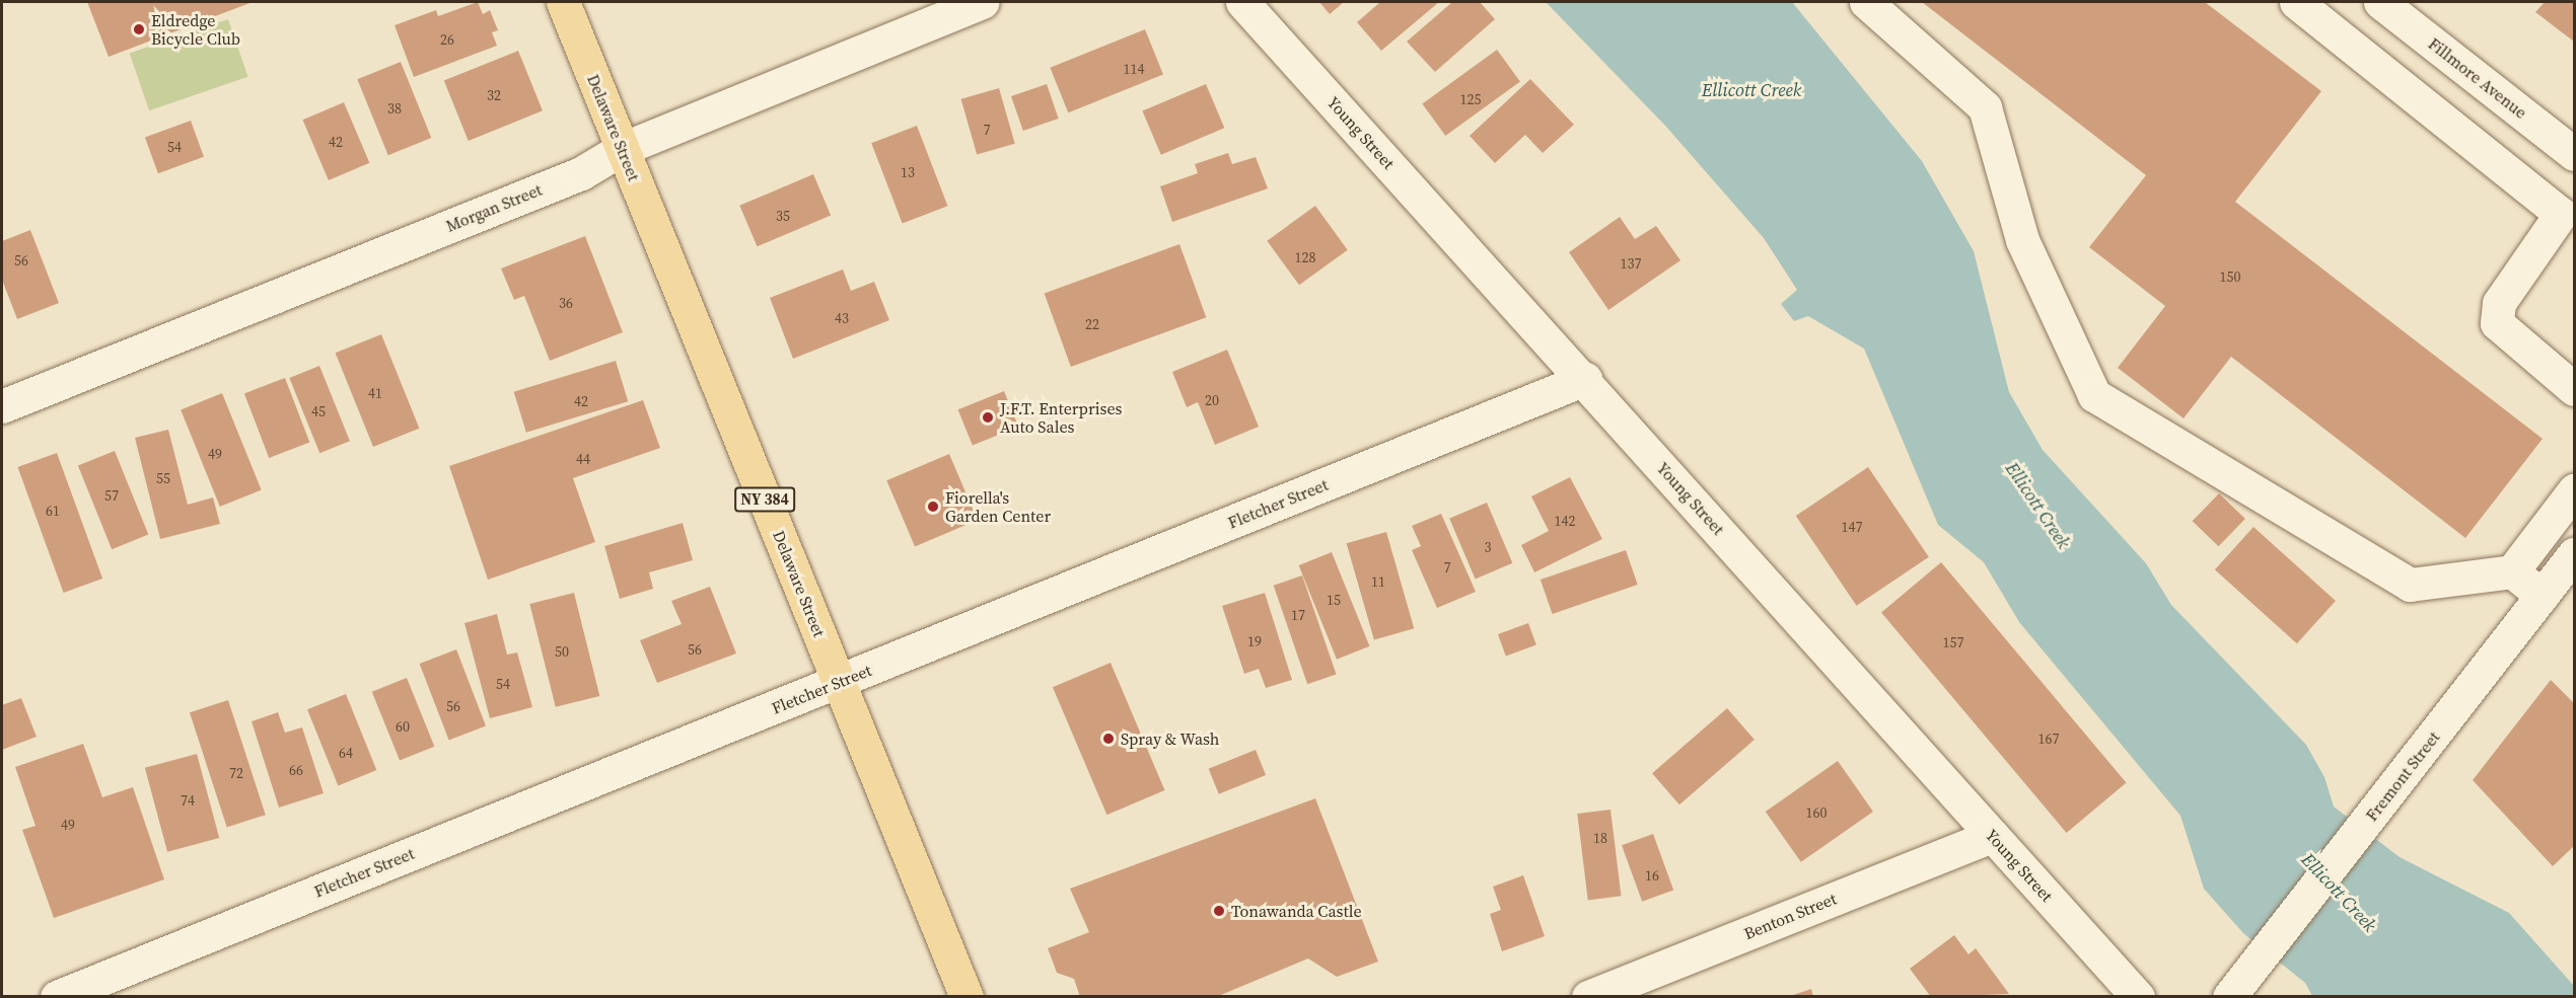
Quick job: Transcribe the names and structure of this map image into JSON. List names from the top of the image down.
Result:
{
  "streets": {
    "main road": ["Delaware Street", "NY 384"],
    "street": [
      "Fillmore Avenue",
      "Young Street",
      "Morgan Street",
      "Fletcher Street",
      "Fremont Street",
      "Benton Street"
    ]
  },
  "crossings": [
    ["Delaware Street", "Morgan Street"],
    ["Delaware Street", "Fletcher Street"],
    ["Young Street", "Fletcher Street"],
    ["Young Street", "Benton Street"]
  ],
  "water": ["Ellicott Creek"],
  "places": [
    "Eldredge Bicycle Club",
    "J.F.T. Enterprises Auto Sales",
    "Fiorella's Garden Center",
    "Spray & Wash",
    "Tonawanda Castle"
  ],
  "house_numbers": [
    "26",
    "114",
    "32",
    "125",
    "38",
    "7",
    "42",
    "54",
    "13",
    "35",
    "128",
    "56",
    "137",
    "150",
    "36",
    "43",
    "22",
    "41",
    "20",
    "42",
    "45",
    "49",
    "44",
    "55",
    "57",
    "61",
    "142",
    "147",
    "3",
    "7",
    "11",
    "15",
    "17",
    "19",
    "157",
    "56",
    "50",
    "54",
    "56",
    "60",
    "167",
    "64",
    "66",
    "72",
    "74",
    "160",
    "49",
    "18",
    "16"
  ]
}
